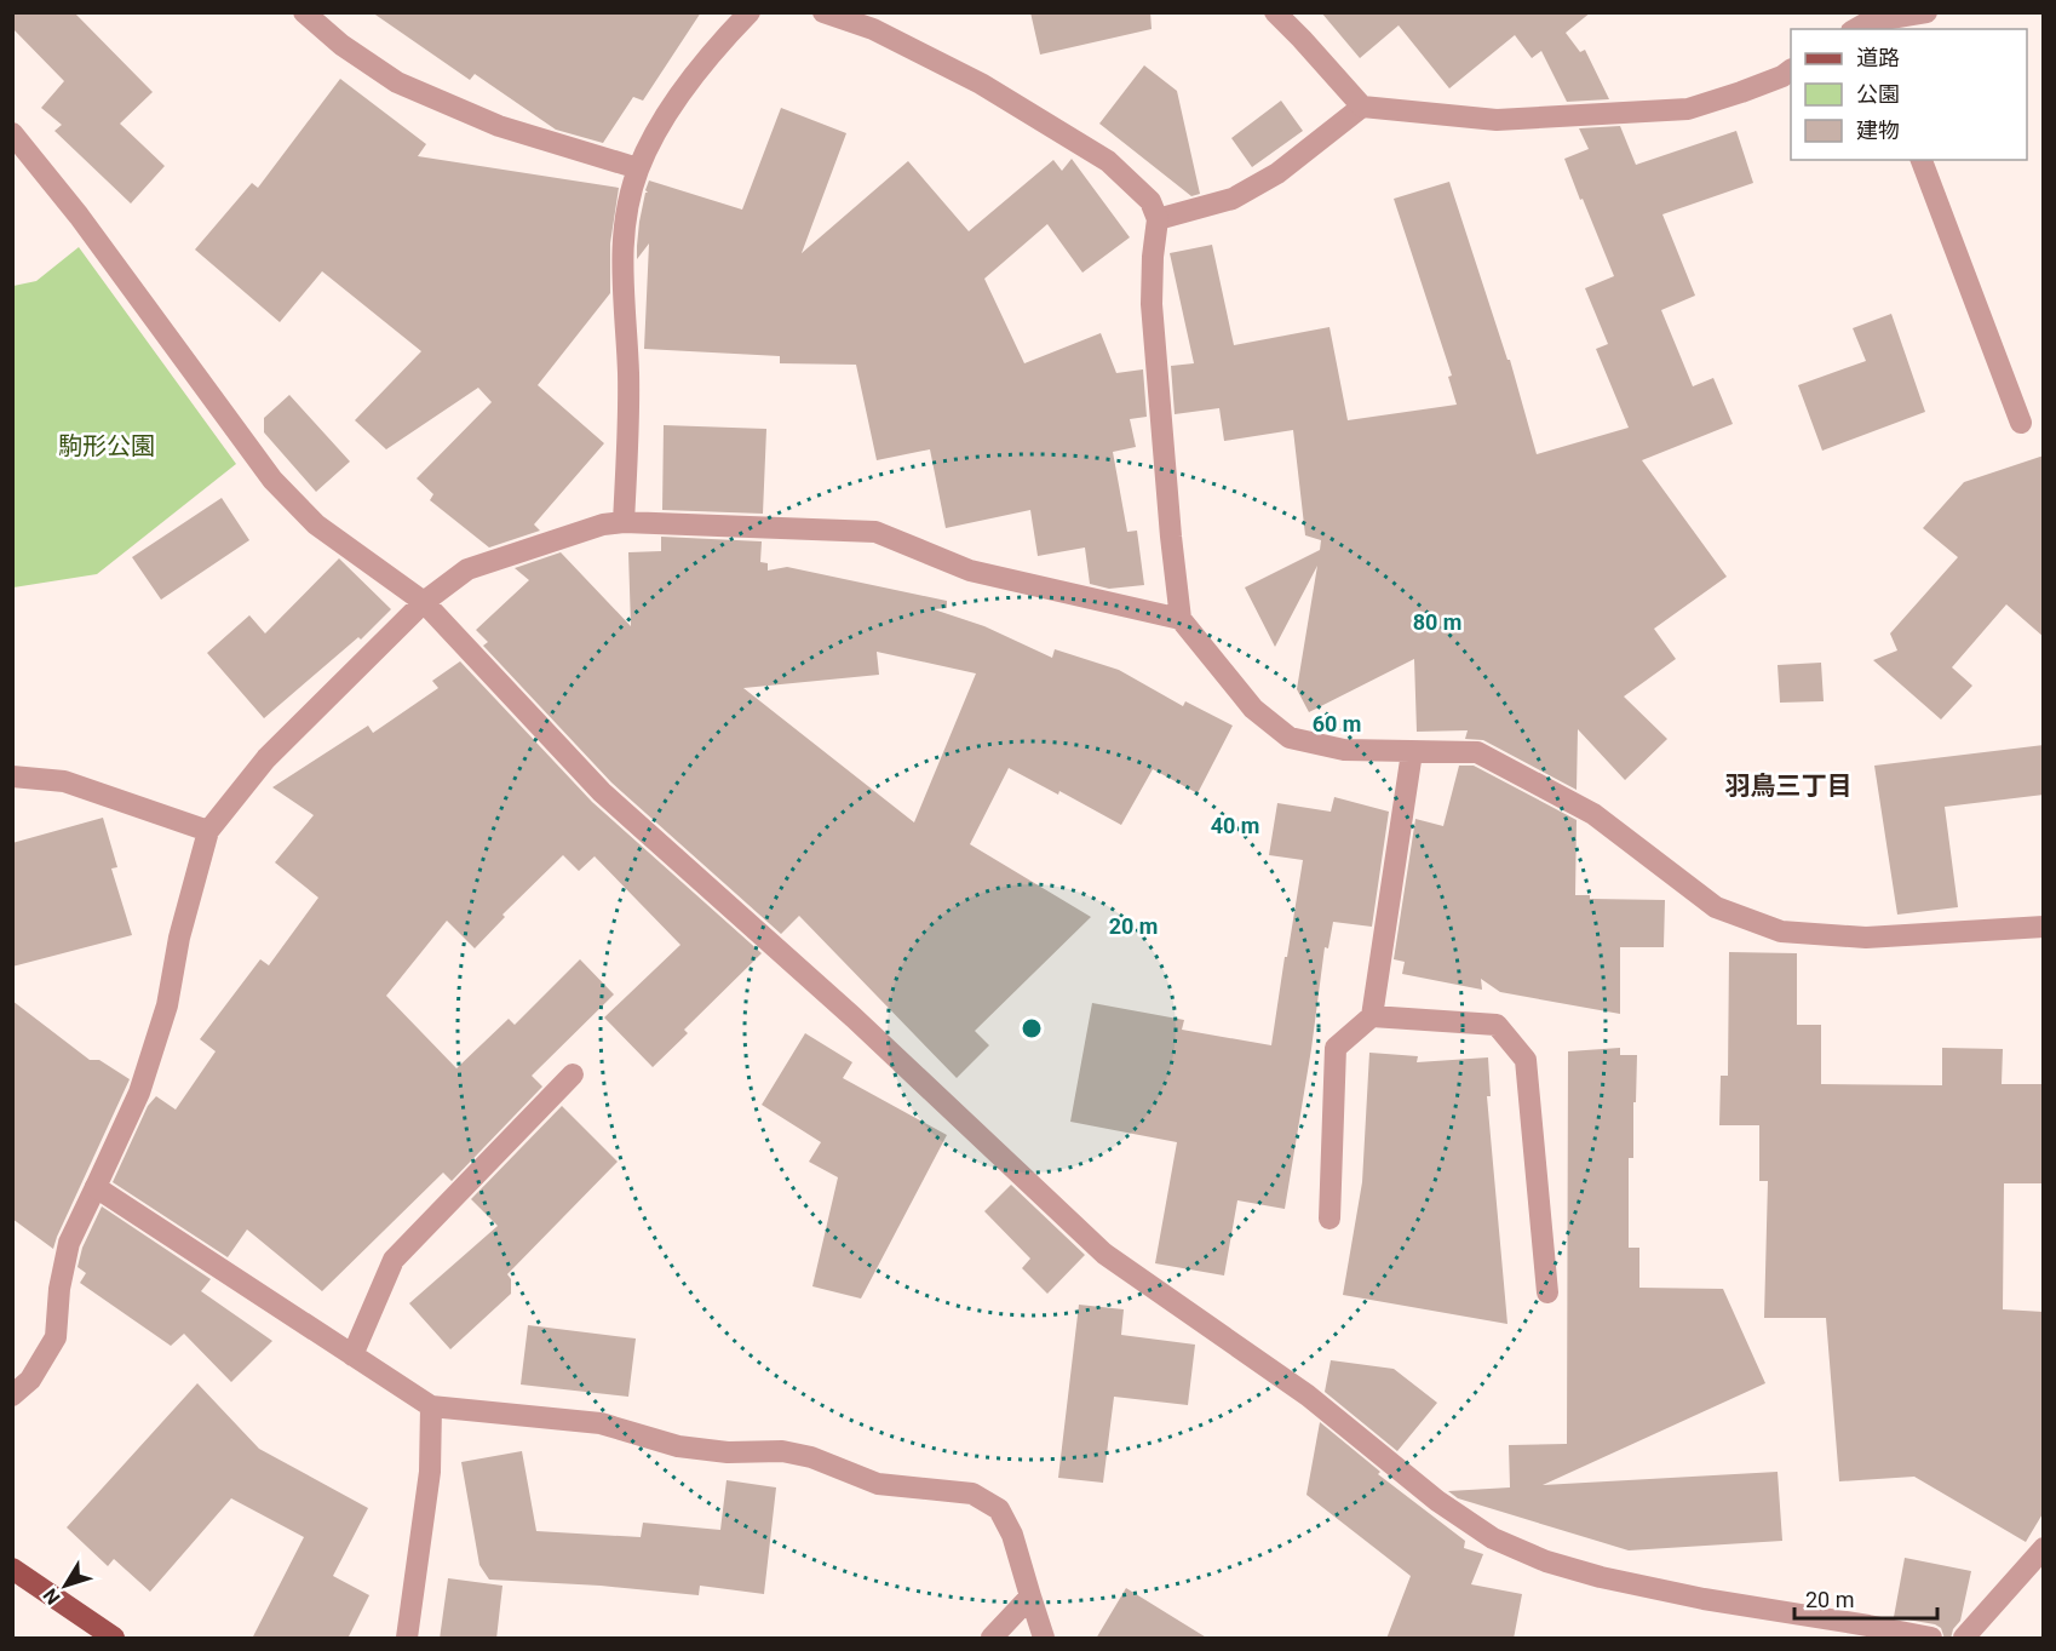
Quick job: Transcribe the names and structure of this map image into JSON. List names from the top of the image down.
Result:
{
  "districts": ["羽鳥三丁目"],
  "parks": ["駒形公園"],
  "legend": ["道路", "公園", "建物"],
  "scale_bar": "20 m",
  "north": "bottom left",
  "rings": [
    "80 m",
    "60 m",
    "40 m",
    "20 m"
  ]
}
